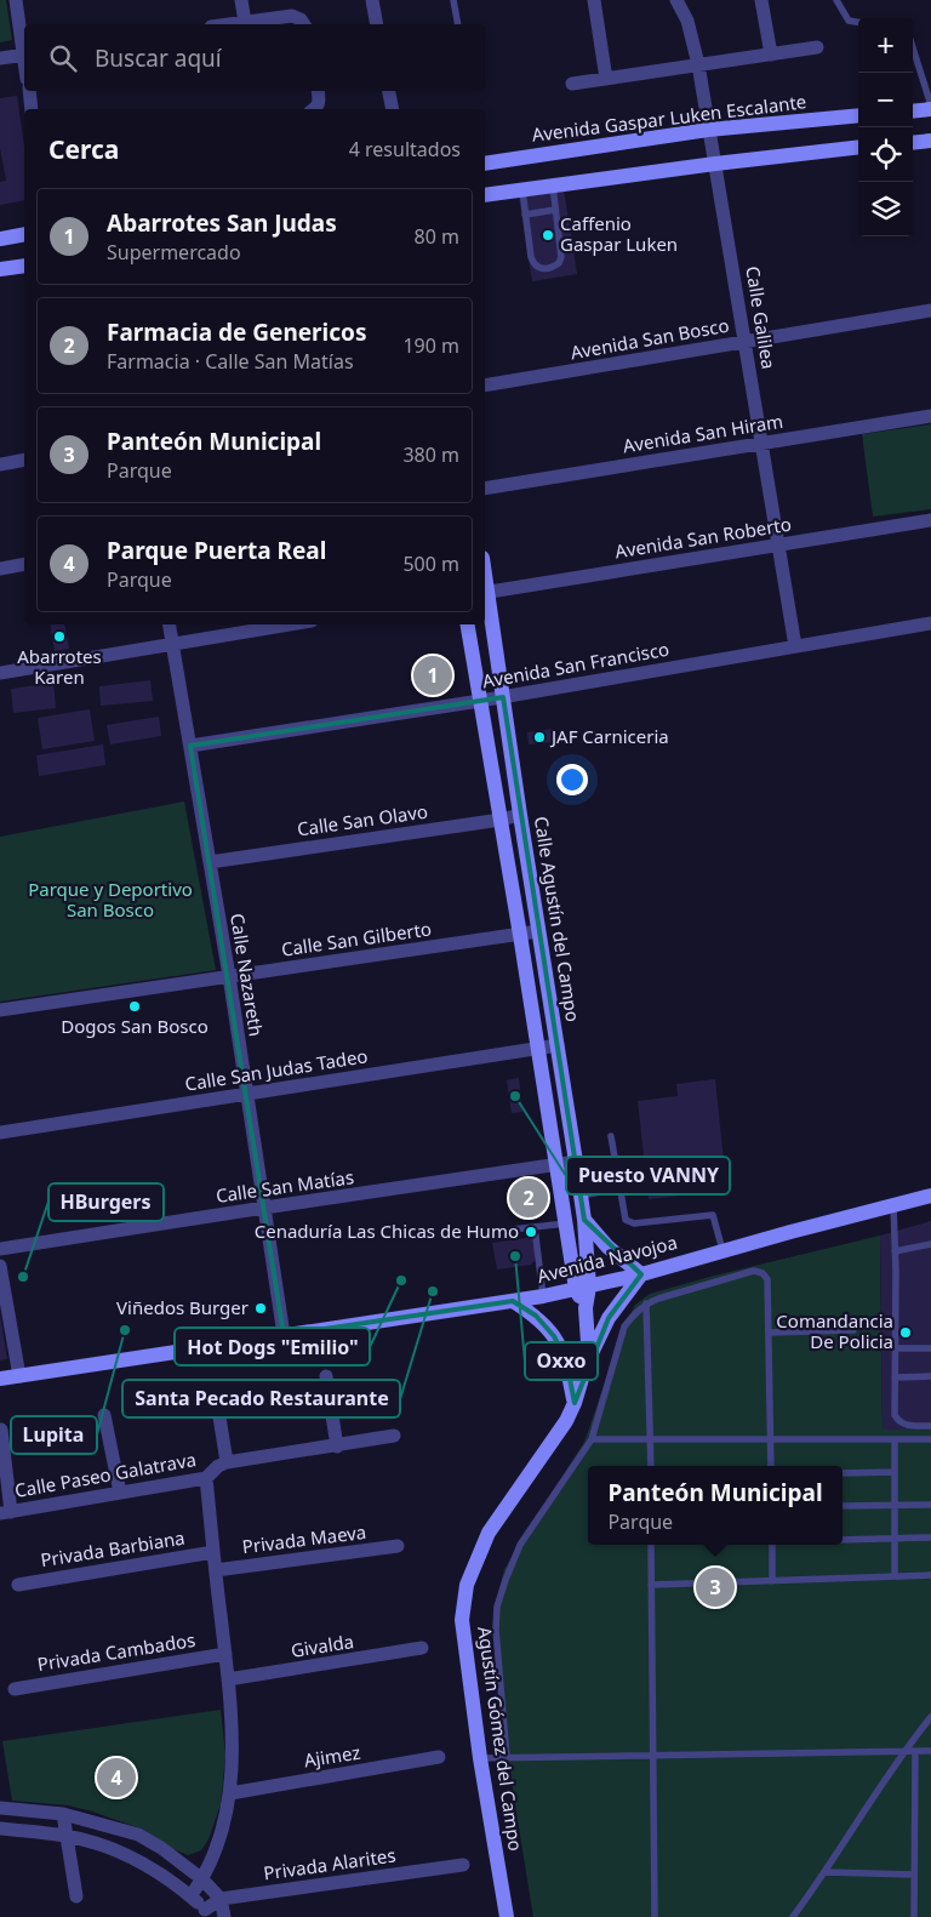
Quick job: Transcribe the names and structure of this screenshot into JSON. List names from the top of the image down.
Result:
{
  "streets": {
    "street": [
      "Avenida Gaspar Luken Escalante",
      "Calle Galilea",
      "Avenida San Bosco",
      "Avenida San Hiram",
      "Avenida San Roberto",
      "Avenida San Francisco",
      "Calle San Olavo",
      "Calle Agustín del Campo",
      "Calle San Gilberto",
      "Calle Nazareth",
      "Calle San Judas Tadeo",
      "Calle San Matías",
      "Avenida Navojoa",
      "Calle Paseo Galatrava",
      "Privada Maeva",
      "Privada Barbiana",
      "Givalda",
      "Privada Cambados",
      "Agustín Gómez del Campo",
      "Ajimez",
      "Privada Alarites"
    ]
  },
  "crossings": [
    ["Avenida Gaspar Luken Escalante", "Calle Galilea"],
    ["Calle Galilea", "Avenida San Bosco"],
    ["Calle Galilea", "Avenida San Hiram"],
    ["Calle Galilea", "Avenida San Roberto"],
    ["Calle Galilea", "Avenida San Francisco"],
    ["Avenida San Roberto", "Calle Agustín del Campo"],
    ["Avenida San Francisco", "Calle Agustín del Campo"],
    ["Avenida San Francisco", "Calle Nazareth"],
    ["Calle San Olavo", "Calle Agustín del Campo"],
    ["Calle San Olavo", "Calle Nazareth"],
    ["Calle Agustín del Campo", "Calle San Gilberto"],
    ["Calle Agustín del Campo", "Calle San Judas Tadeo"],
    ["Calle Agustín del Campo", "Calle San Matías"],
    ["Calle Agustín del Campo", "Avenida Navojoa"],
    ["Calle Agustín del Campo", "Agustín Gómez del Campo"],
    ["Calle San Gilberto", "Calle Nazareth"],
    ["Calle Nazareth", "Calle San Judas Tadeo"],
    ["Calle Nazareth", "Calle San Matías"],
    ["Calle Nazareth", "Avenida Navojoa"],
    ["Avenida Navojoa", "Agustín Gómez del Campo"]
  ],
  "parks": ["Parque y Deportivo San Bosco"],
  "places": [
    "Caffenio Gaspar Luken",
    "Abarrotes Karen",
    "JAF Carniceria",
    "Dogos San Bosco",
    "Puesto VANNY",
    "Cenaduría Las Chicas de Humo",
    "Oxxo",
    "HBurgers",
    "Hot Dogs \"Emilio\"",
    "Santa Pecado Restaurante",
    "Viñedos Burger",
    "Lupita",
    "Comandancia De Policia"
  ],
  "page": {
    "map_buttons": ["+", "−"],
    "search": "Buscar aquí",
    "heading": ["Cerca", "4 resultados"],
    "list": [
      {
        "mark": "1",
        "name": "Abarrotes San Judas",
        "note": "Supermercado",
        "value": "80 m"
      },
      {
        "mark": "2",
        "name": "Farmacia de Genericos",
        "note": "Farmacia · Calle San Matías",
        "value": "190 m"
      },
      {
        "mark": "3",
        "name": "Panteón Municipal",
        "note": "Parque",
        "value": "380 m"
      },
      {
        "mark": "4",
        "name": "Parque Puerta Real",
        "note": "Parque",
        "value": "500 m"
      }
    ],
    "pins": [
      "1",
      "2",
      "3",
      "4"
    ],
    "popup": ["Panteón Municipal", "Parque"]
  }
}
